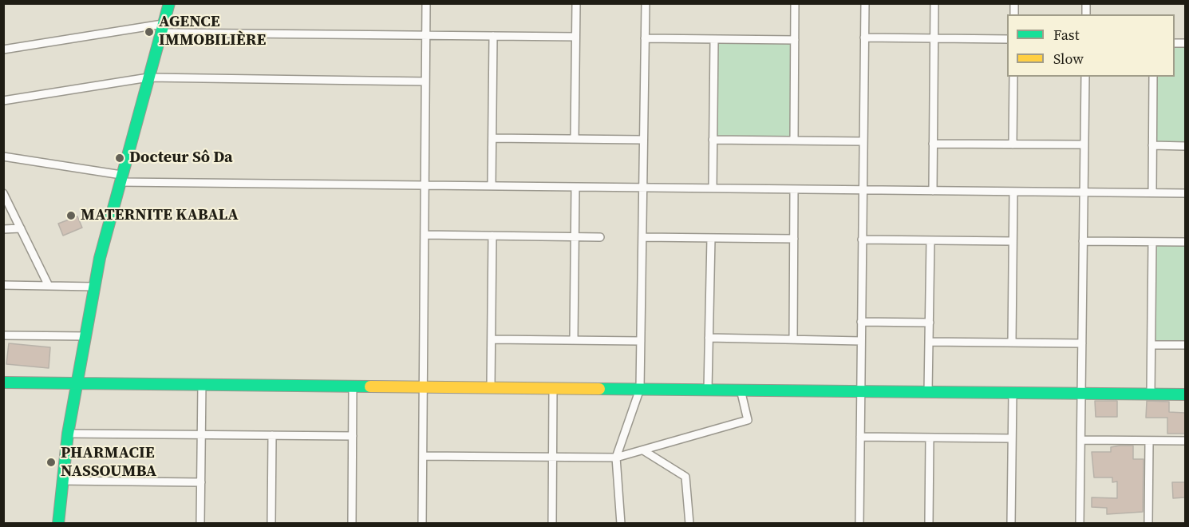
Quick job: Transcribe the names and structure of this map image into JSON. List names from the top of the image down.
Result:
{
  "places": [
    "AGENCE IMMOBILIÈRE",
    "Docteur Sô Da",
    "MATERNITE KABALA",
    "PHARMACIE NASSOUMBA"
  ],
  "legend": ["Fast", "Slow"]
}
